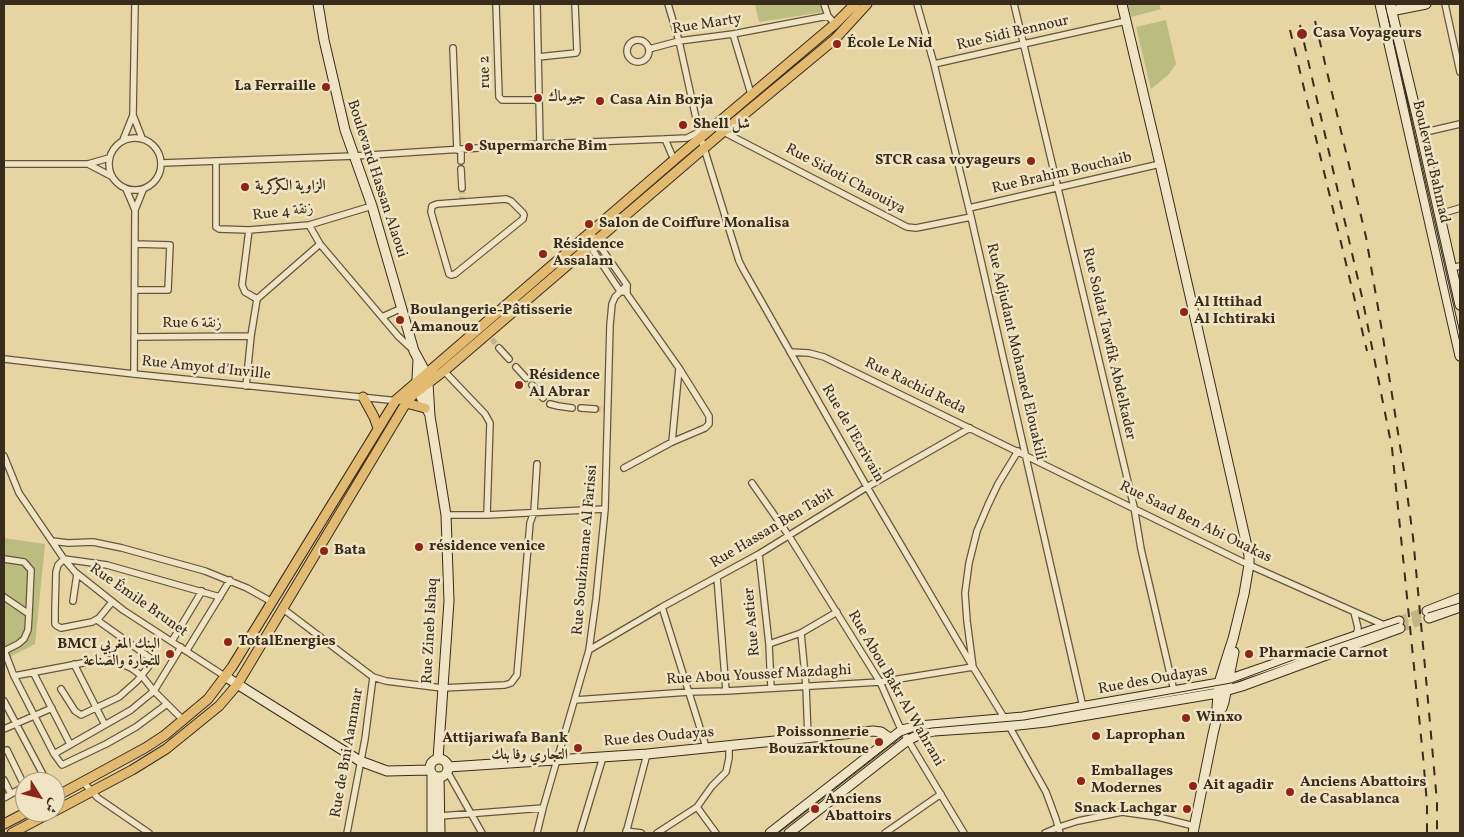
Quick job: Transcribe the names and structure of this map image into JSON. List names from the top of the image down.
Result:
{
  "streets": {
    "street": [
      "Rue Marty",
      "Rue Sidi Bennour",
      "rue 2",
      "Boulevard Bahmad",
      "Rue Brahim Bouchaib",
      "Boulevard Hassan Alaoui",
      "Rue Sidoti Chaouiya",
      "Rue 4 زنقة",
      "Rue 6 زنقة",
      "Rue Soldat Tawfik Abdelkader",
      "Rue Adjudant Mohamed Elouakili",
      "Rue Amyot d'Inville",
      "Rue Rachid Reda",
      "Rue de l'Ecrivain",
      "Rue Saad Ben Abi Ouakas",
      "Rue Hassan Ben Tabit",
      "Rue Soulzimane Al Farissi",
      "Rue Émile Brunet",
      "Rue Astier",
      "Rue Zineb Ishaq",
      "Rue Abou Youssef Mazdaghi",
      "Rue des Oudayas",
      "Rue Abou Bakr Al Wahrani",
      "Rue de Bni Aammar"
    ]
  },
  "crossings": [
    ["Rue Marty", "Rue de l'Ecrivain"],
    ["Rue Sidi Bennour", "Rue Soldat Tawfik Abdelkader"],
    ["Rue Sidi Bennour", "Rue Adjudant Mohamed Elouakili"],
    ["Rue Brahim Bouchaib", "Rue Soldat Tawfik Abdelkader"],
    ["Rue Brahim Bouchaib", "Rue Adjudant Mohamed Elouakili"],
    ["Boulevard Hassan Alaoui", "Rue 4 زنقة"],
    ["Boulevard Hassan Alaoui", "Rue Zineb Ishaq"],
    ["Rue Sidoti Chaouiya", "Rue Adjudant Mohamed Elouakili"],
    ["Rue Soldat Tawfik Abdelkader", "Rue Saad Ben Abi Ouakas"],
    ["Rue Soldat Tawfik Abdelkader", "Rue des Oudayas"],
    ["Rue Adjudant Mohamed Elouakili", "Rue Rachid Reda"],
    ["Rue Adjudant Mohamed Elouakili", "Rue Saad Ben Abi Ouakas"],
    ["Rue Adjudant Mohamed Elouakili", "Rue des Oudayas"],
    ["Rue Rachid Reda", "Rue de l'Ecrivain"],
    ["Rue Rachid Reda", "Rue Saad Ben Abi Ouakas"],
    ["Rue Rachid Reda", "Rue Hassan Ben Tabit"],
    ["Rue de l'Ecrivain", "Rue Hassan Ben Tabit"],
    ["Rue de l'Ecrivain", "Rue Abou Youssef Mazdaghi"],
    ["Rue de l'Ecrivain", "Rue des Oudayas"],
    ["Rue Saad Ben Abi Ouakas", "Rue des Oudayas"],
    ["Rue Hassan Ben Tabit", "Rue Soulzimane Al Farissi"],
    ["Rue Hassan Ben Tabit", "Rue Astier"],
    ["Rue Hassan Ben Tabit", "Rue Abou Bakr Al Wahrani"],
    ["Rue Soulzimane Al Farissi", "Rue Abou Youssef Mazdaghi"],
    ["Rue Soulzimane Al Farissi", "Rue des Oudayas"],
    ["Rue Astier", "Rue Abou Youssef Mazdaghi"],
    ["Rue Zineb Ishaq", "Rue des Oudayas"],
    ["Rue Abou Youssef Mazdaghi", "Rue Abou Bakr Al Wahrani"],
    ["Rue des Oudayas", "Rue Abou Bakr Al Wahrani"]
  ],
  "places": [
    "Casa Voyageurs",
    "École Le Nid",
    "La Ferraille",
    "جيوماك",
    "Casa Ain Borja",
    "Shell شل",
    "Supermarche Bim",
    "STCR casa voyageurs",
    "الزاوية الكركرية",
    "Salon de Coiffure Monalisa",
    "Résidence Assalam",
    "Al Ittihad Al Ichtiraki",
    "Boulangerie-Pâtisserie Amanouz",
    "Résidence Al Abrar",
    "résidence venice",
    "Bata",
    "TotalEnergies",
    "BMCI البنك المغربي للتجارة والصناعة",
    "Pharmacie Carnot",
    "Winxo",
    "Laprophan",
    "Poissonnerie Bouzarktoune",
    "Attijariwafa Bank التجاري وفا بنك",
    "Emballages Modernes",
    "Ait agadir",
    "Anciens Abattoirs de Casablanca",
    "Anciens Abattoirs",
    "Snack Lachgar"
  ],
  "north": "bottom right"
}
